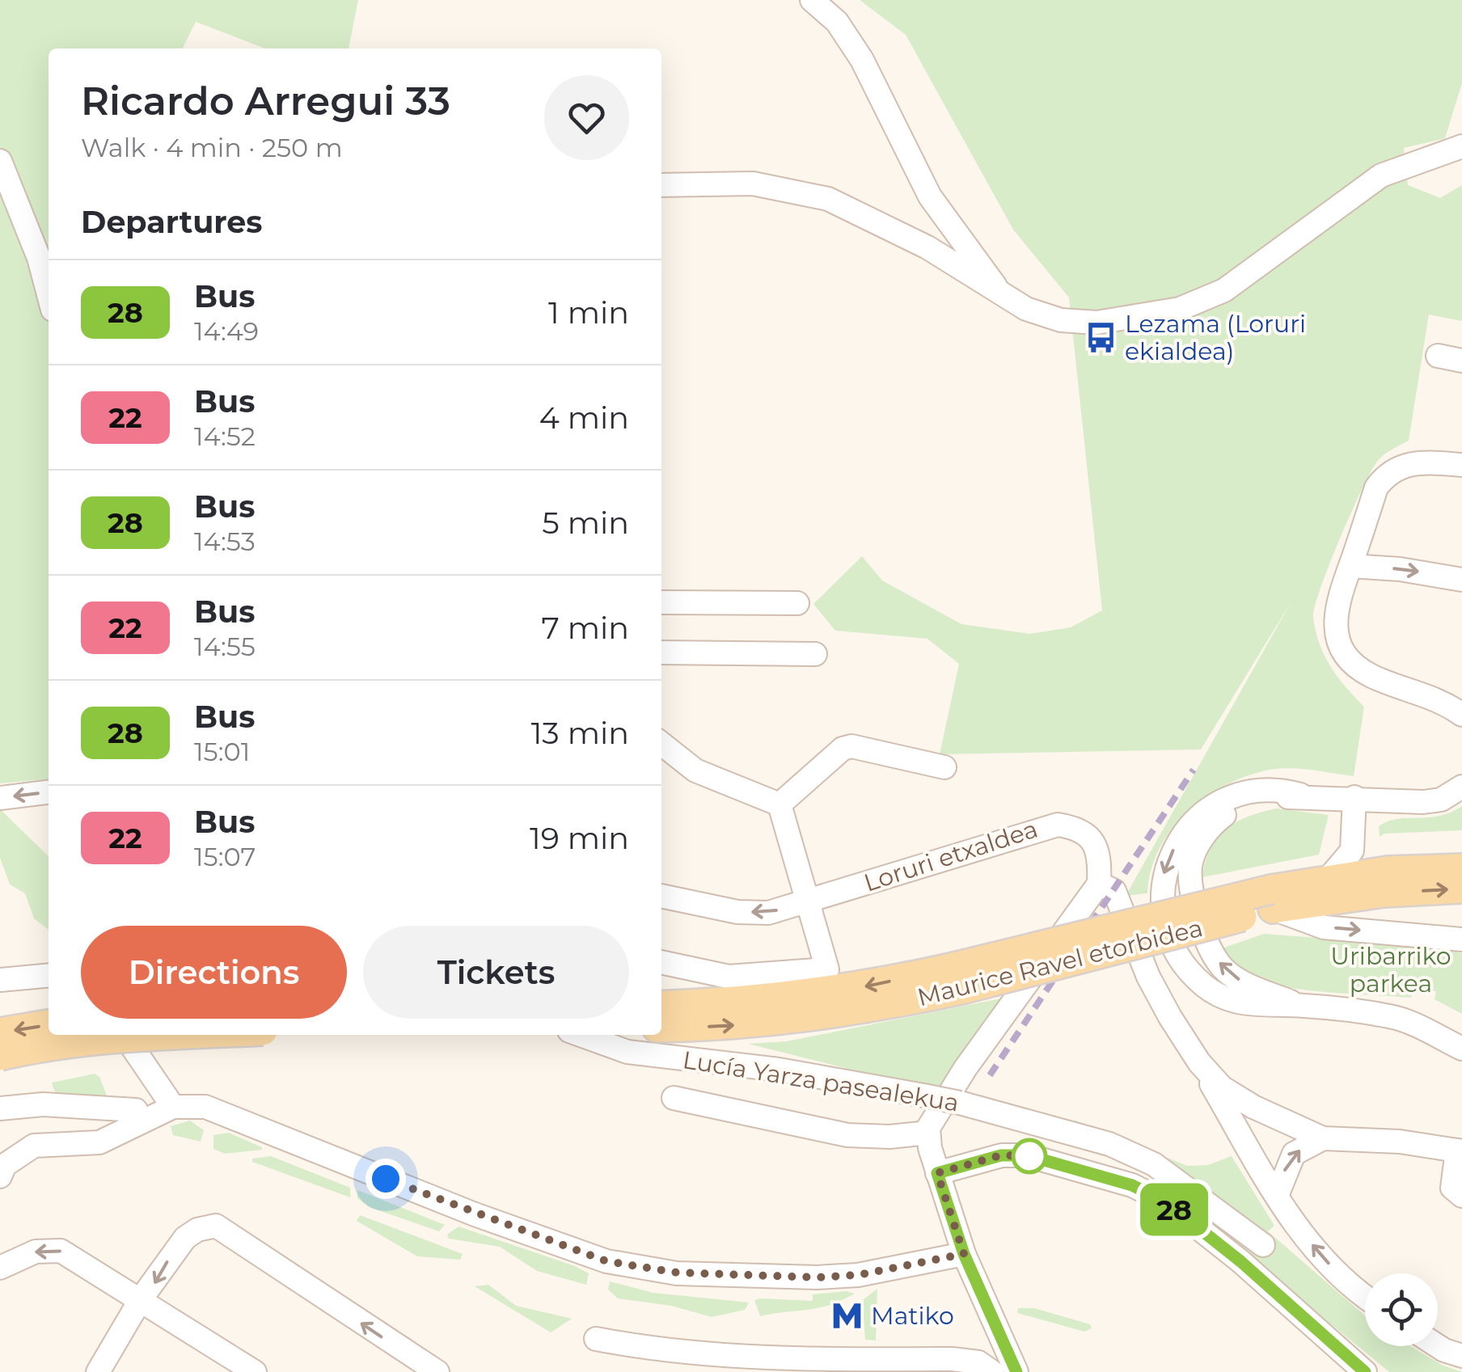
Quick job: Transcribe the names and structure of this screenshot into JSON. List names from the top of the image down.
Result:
{
  "streets": {
    "main road": ["Maurice Ravel etorbidea"],
    "street": ["Loruri etxaldea", "Lucía Yarza pasealekua"]
  },
  "parks": ["Uribarriko parkea"],
  "places": {
    "bus stop": ["Lezama (Loruri ekialdea)"],
    "metro station": ["Matiko"]
  },
  "lines": ["bus line 28"],
  "page": {
    "on_map": "28",
    "heading": [
      ["Ricardo Arregui 33", "Walk · 4 min · 250 m"],
      "Departures"
    ],
    "list": [
      {
        "mark": "28",
        "name": "Bus",
        "note": "14:49",
        "value": "1 min"
      },
      {
        "mark": "22",
        "name": "Bus",
        "note": "14:52",
        "value": "4 min"
      },
      {
        "mark": "28",
        "name": "Bus",
        "note": "14:53",
        "value": "5 min"
      },
      {
        "mark": "22",
        "name": "Bus",
        "note": "14:55",
        "value": "7 min"
      },
      {
        "mark": "28",
        "name": "Bus",
        "note": "15:01",
        "value": "13 min"
      },
      {
        "mark": "22",
        "name": "Bus",
        "note": "15:07",
        "value": "19 min"
      }
    ],
    "buttons": ["Directions", "Tickets"]
  }
}
